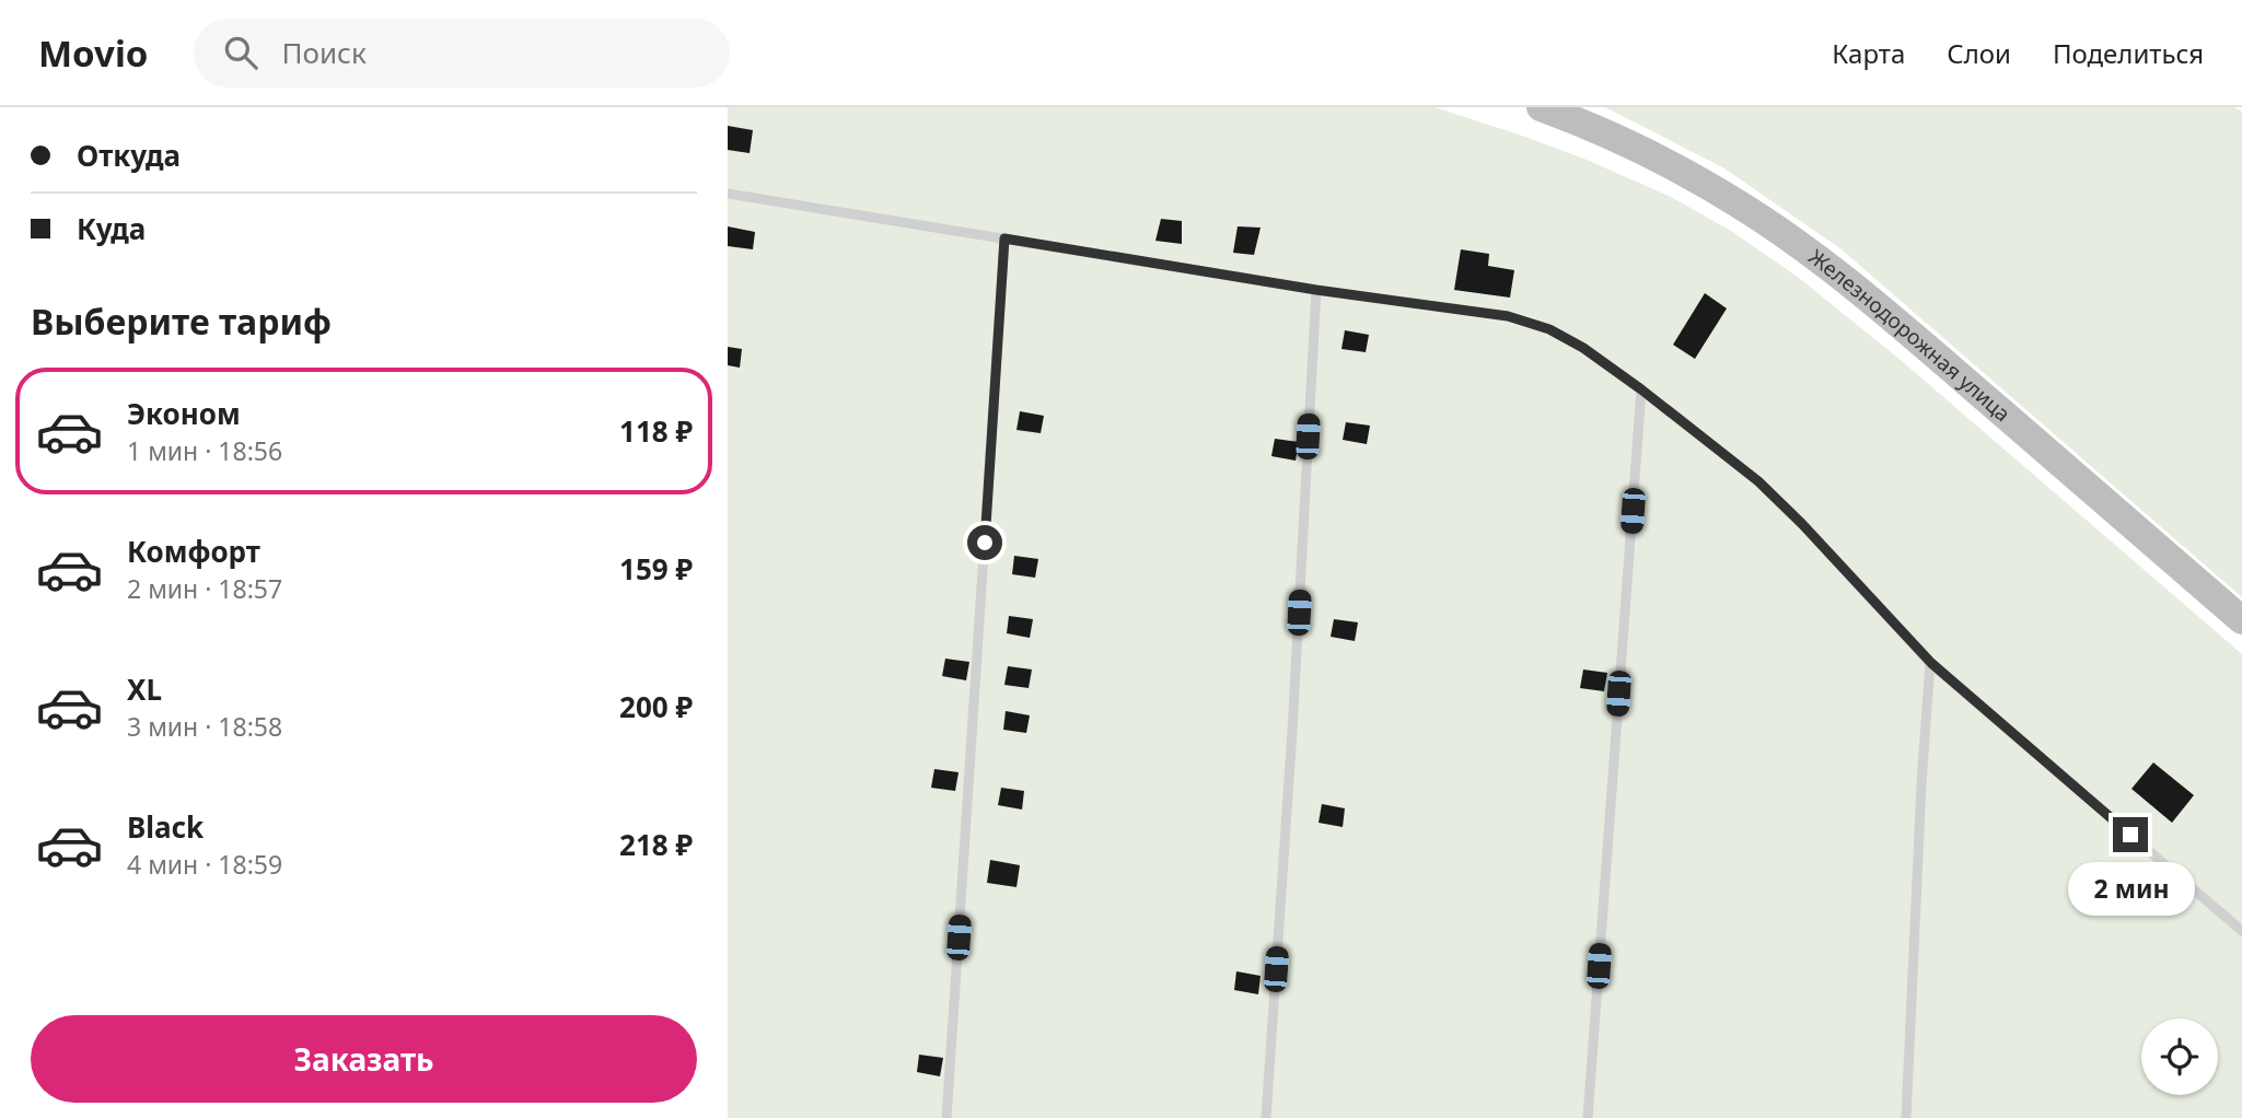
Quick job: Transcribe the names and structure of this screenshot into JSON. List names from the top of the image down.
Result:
{
  "streets": {
    "main road": ["Железнодорожная улица"]
  },
  "page": {
    "header": "Movio",
    "search": "Поиск",
    "nav": ["Карта", "Слои", "Поделиться"],
    "banner": ["Откуда", "Куда"],
    "heading": "Выберите тариф",
    "list": [
      {
        "name": "Эконом",
        "note": "1 мин · 18:56",
        "value": "118 ₽"
      },
      {
        "name": "Комфорт",
        "note": "2 мин · 18:57",
        "value": "159 ₽"
      },
      {
        "name": "XL",
        "note": "3 мин · 18:58",
        "value": "200 ₽"
      },
      {
        "name": "Black",
        "note": "4 мин · 18:59",
        "value": "218 ₽"
      }
    ],
    "bubble": "2 мин",
    "buttons": "Заказать"
  }
}
